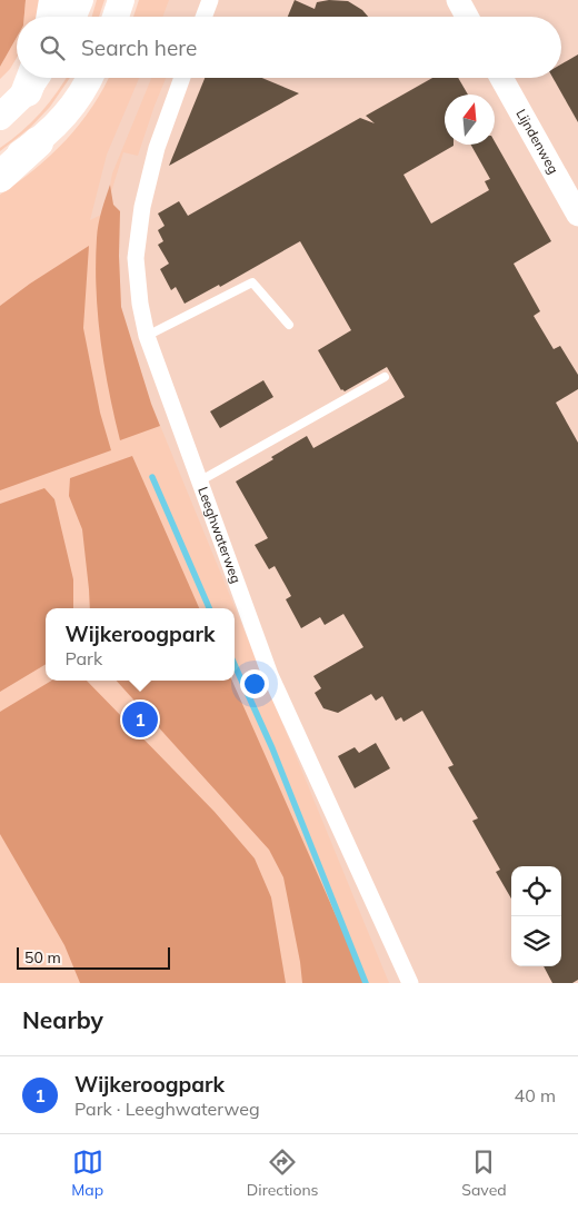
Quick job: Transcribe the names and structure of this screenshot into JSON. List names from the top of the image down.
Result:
{
  "streets": {
    "street": ["Lijndenweg", "Leeghwaterweg"]
  },
  "scale_bar": "50 m",
  "north": "top",
  "page": {
    "search": "Search here",
    "popup": ["Wijkeroogpark", "Park"],
    "pins": "1",
    "scale": "50 m",
    "heading": "Nearby",
    "list": [
      {
        "mark": "1",
        "name": "Wijkeroogpark",
        "note": "Park · Leeghwaterweg",
        "value": "40 m"
      }
    ],
    "nav": ["Map", "Directions", "Saved"]
  }
}
